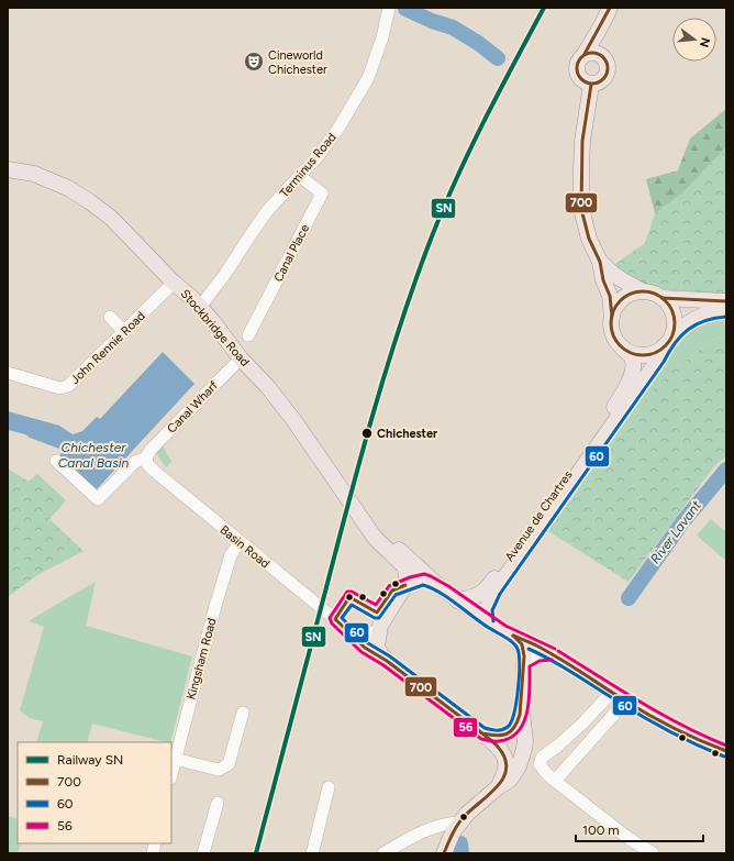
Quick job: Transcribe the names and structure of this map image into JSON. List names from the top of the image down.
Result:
{
  "streets": {
    "main road": ["Stockbridge Road", "Avenue de Chartres"],
    "street": [
      "Terminus Road",
      "Canal Place",
      "John Rennie Road",
      "Canal Wharf",
      "Basin Road",
      "Kingsham Road"
    ]
  },
  "crossings": [
    ["Terminus Road", "Canal Place"],
    ["Terminus Road", "Stockbridge Road"],
    ["Stockbridge Road", "John Rennie Road"],
    ["Stockbridge Road", "Canal Wharf"],
    ["Canal Wharf", "Basin Road"],
    ["Basin Road", "Kingsham Road"]
  ],
  "water": ["Chichester Canal Basin", "River Lavant"],
  "places": {
    "theatre": ["Cineworld Chichester"],
    "other": ["Chichester"]
  },
  "lines": [
    "rail line SN",
    "transit line 700",
    "transit line 60",
    "transit line 56"
  ],
  "legend": [
    "Railway SN",
    "700",
    "60",
    "56"
  ],
  "scale_bar": "100 m",
  "north": "right"
}
